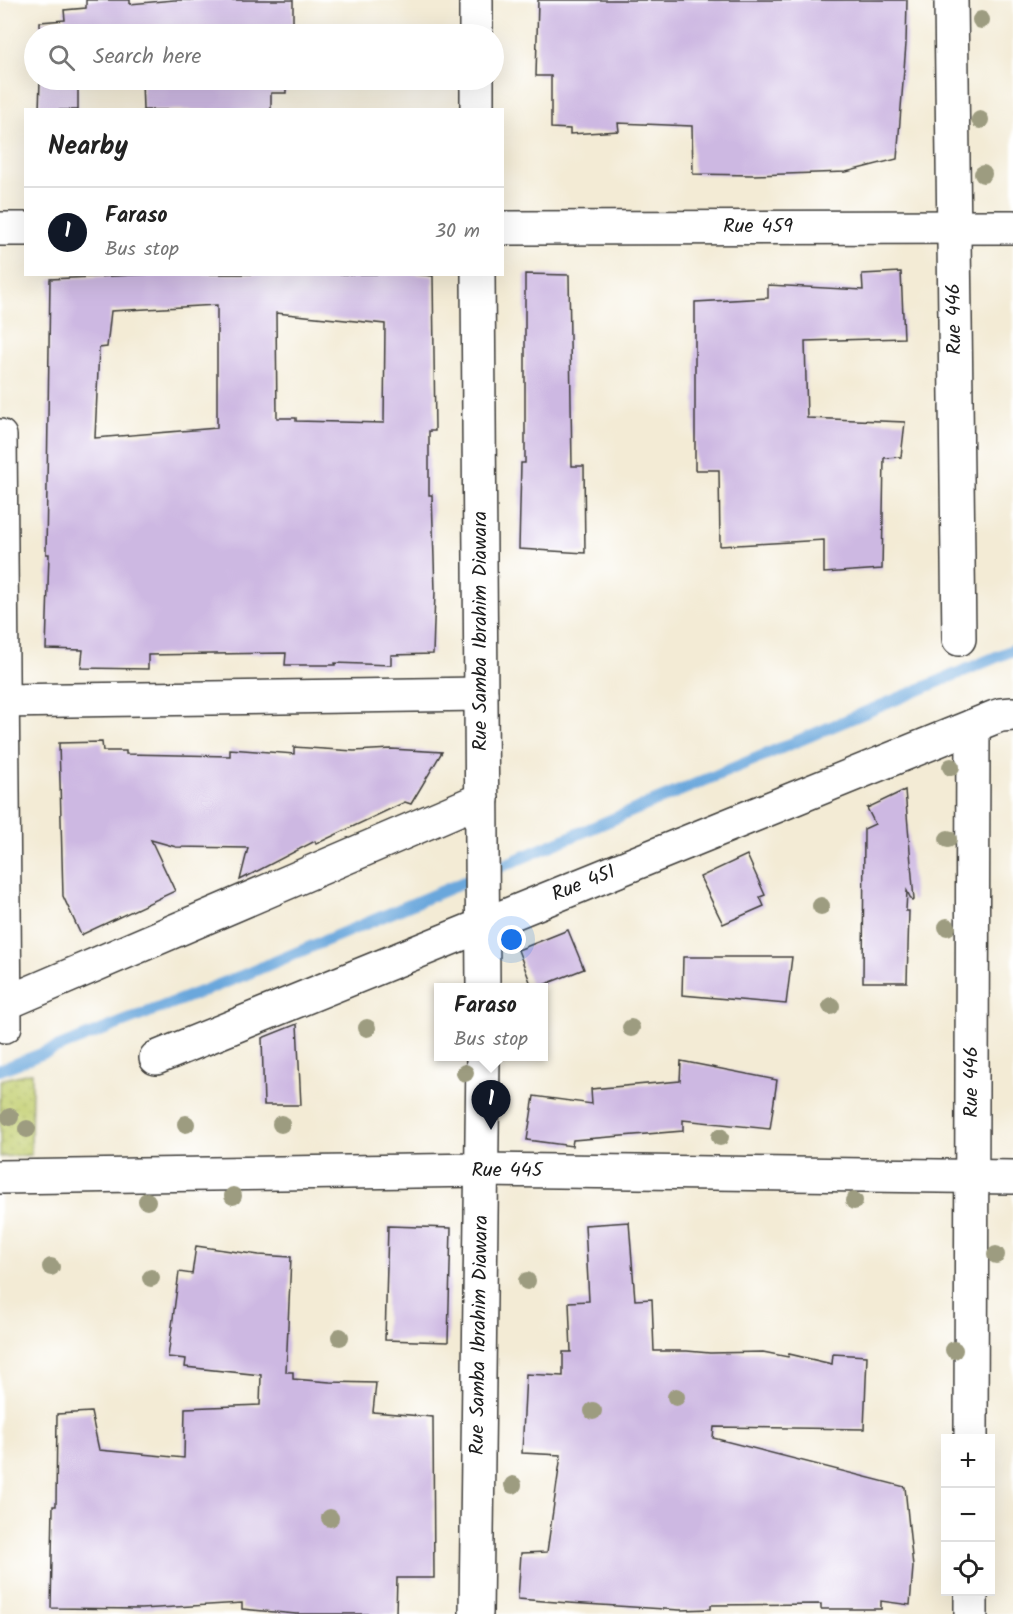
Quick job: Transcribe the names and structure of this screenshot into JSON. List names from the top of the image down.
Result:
{
  "streets": {
    "street": [
      "Rue 459",
      "Rue 446",
      "Rue Samba Ibrahim Diawara",
      "Rue 451",
      "Rue 445"
    ]
  },
  "crossings": [
    ["Rue 459", "Rue 446"],
    ["Rue 446", "Rue 451"],
    ["Rue 446", "Rue 445"],
    ["Rue Samba Ibrahim Diawara", "Rue 451"],
    ["Rue Samba Ibrahim Diawara", "Rue 445"]
  ],
  "page": {
    "search": "Search here",
    "heading": "Nearby",
    "list": [
      {
        "mark": "1",
        "name": "Faraso",
        "note": "Bus stop",
        "value": "30 m"
      }
    ],
    "popup": ["Faraso", "Bus stop"],
    "pins": "1",
    "map_buttons": ["+", "−"]
  }
}
